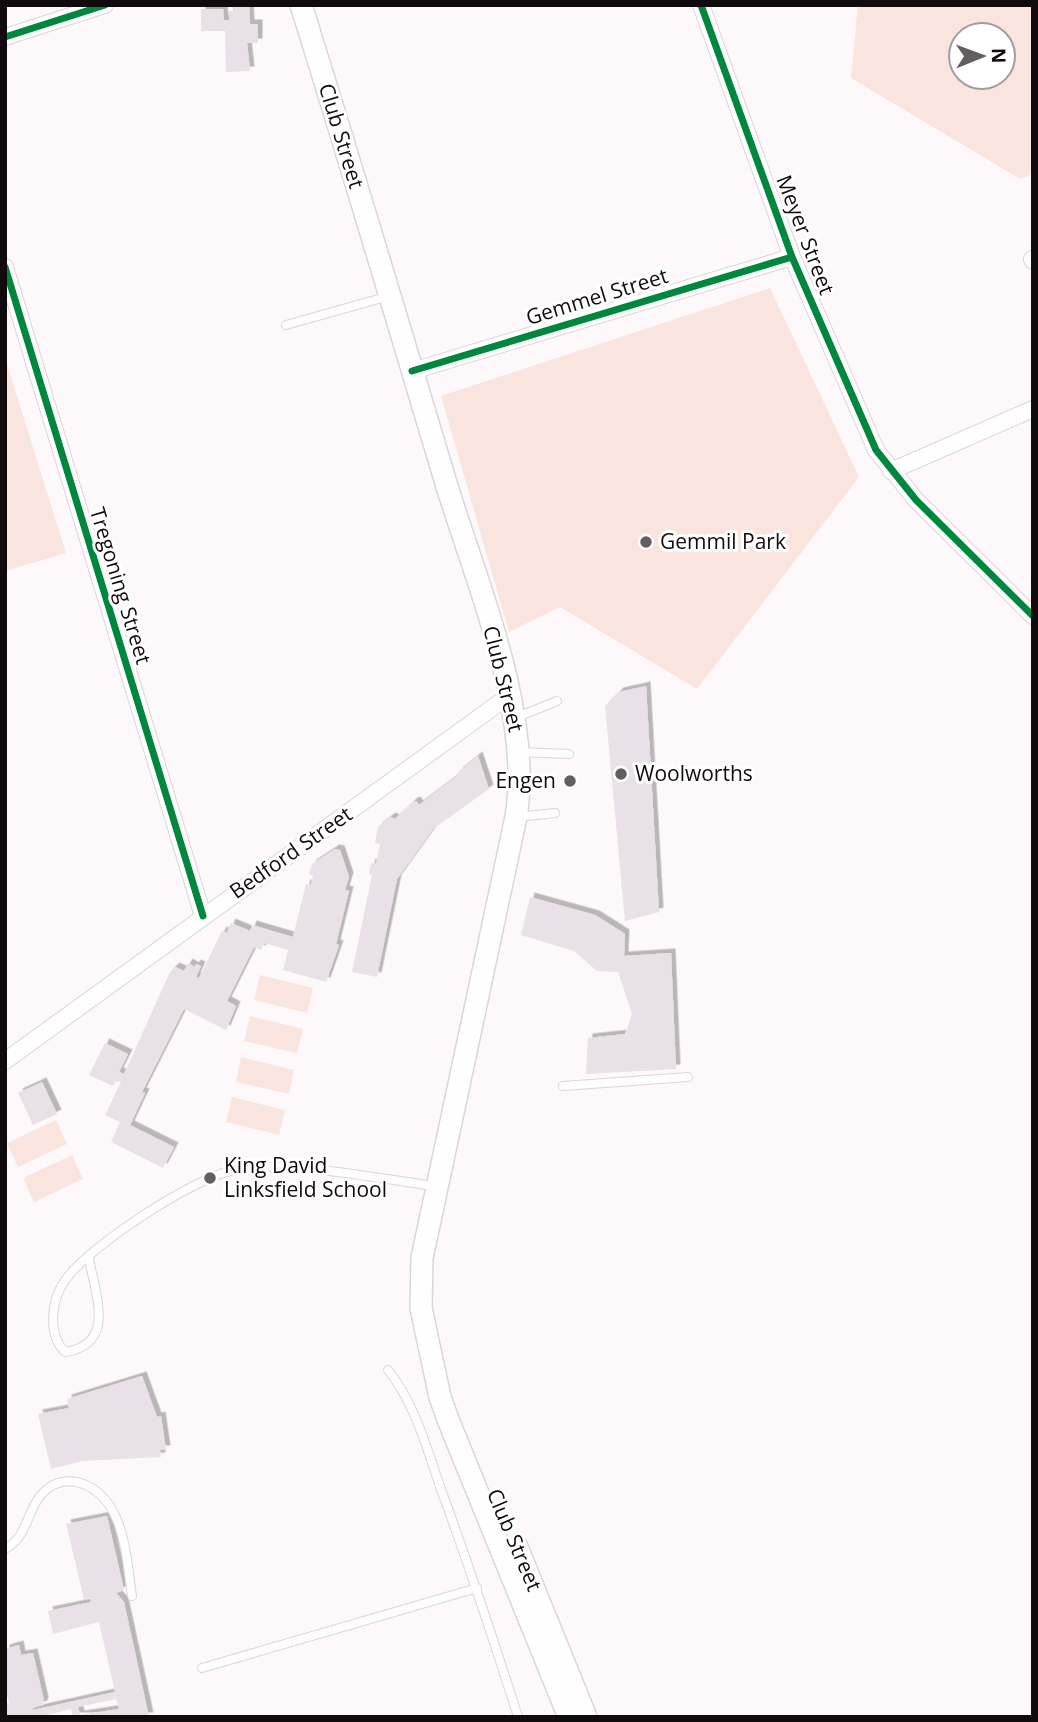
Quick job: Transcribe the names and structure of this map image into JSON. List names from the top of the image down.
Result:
{
  "streets": {
    "main road": ["Club Street"],
    "street": [
      "Meyer Street",
      "Gemmel Street",
      "Tregoning Street",
      "Bedford Street"
    ]
  },
  "crossings": [
    ["Club Street", "Gemmel Street"],
    ["Club Street", "Bedford Street"],
    ["Meyer Street", "Gemmel Street"],
    ["Tregoning Street", "Bedford Street"]
  ],
  "places": [
    "Gemmil Park",
    "Woolworths",
    "Engen",
    "King David Linksfield School"
  ],
  "north": "right"
}
